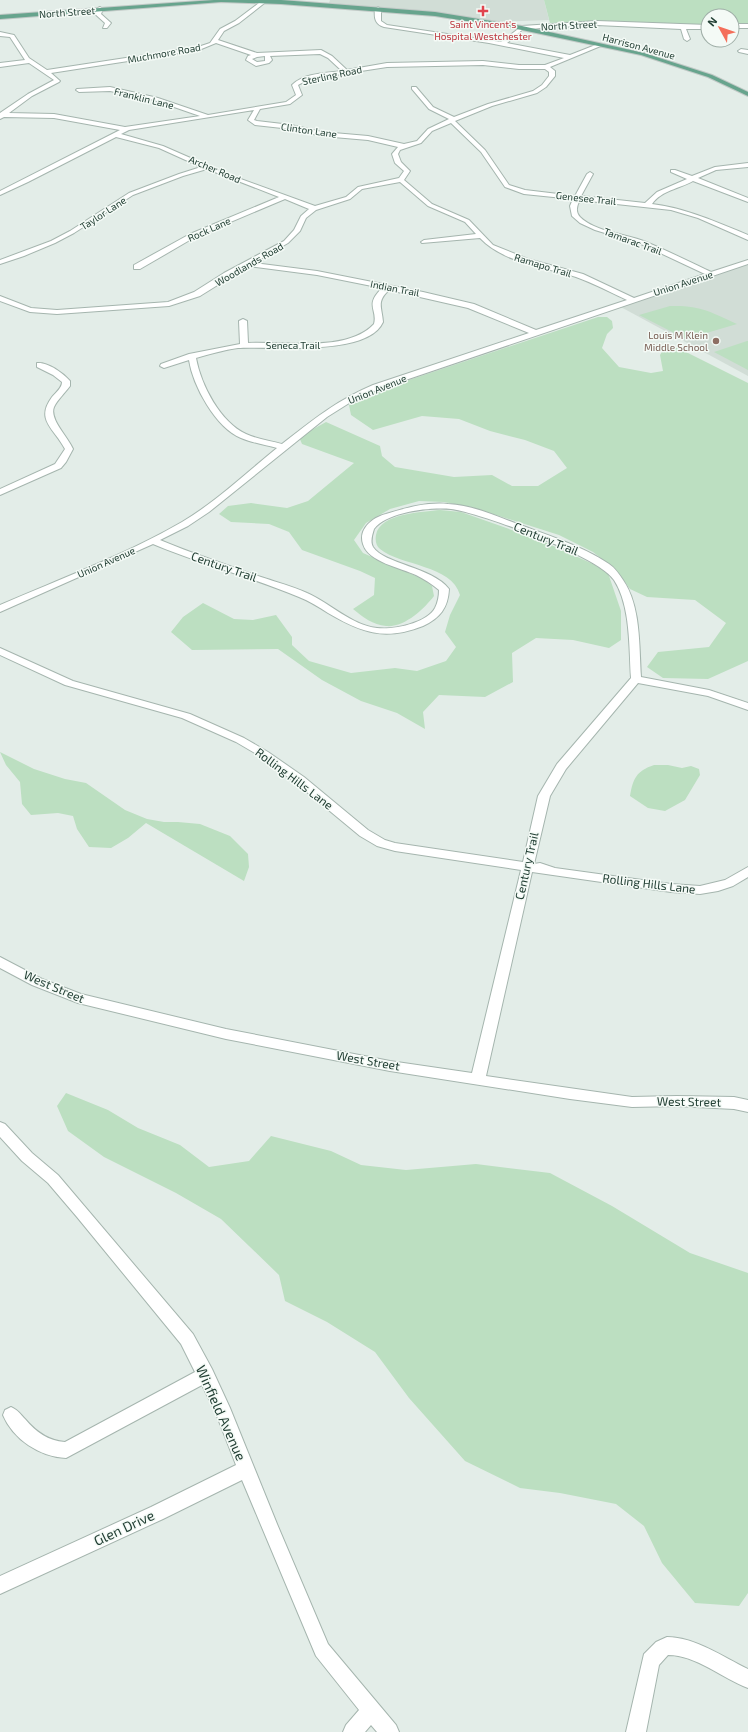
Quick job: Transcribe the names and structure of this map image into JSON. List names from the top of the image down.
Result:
{
  "streets": {
    "main road": ["North Street", "Harrison Avenue"],
    "street": [
      "Muchmore Road",
      "Sterling Road",
      "Franklin Lane",
      "Clinton Lane",
      "Archer Road",
      "Genesee Trail",
      "Taylor Lane",
      "Rock Lane",
      "Tamarac Trail",
      "Woodlands Road",
      "Ramapo Trail",
      "Union Avenue",
      "Indian Trail",
      "Seneca Trail",
      "Century Trail",
      "Rolling Hills Lane",
      "West Street",
      "Winfield Avenue",
      "Glen Drive"
    ]
  },
  "crossings": [
    ["North Street", "Harrison Avenue"],
    ["North Street", "Muchmore Road"],
    ["Harrison Avenue", "Sterling Road"],
    ["Sterling Road", "Franklin Lane"],
    ["Sterling Road", "Clinton Lane"],
    ["Sterling Road", "Archer Road"],
    ["Archer Road", "Taylor Lane"],
    ["Archer Road", "Rock Lane"],
    ["Archer Road", "Woodlands Road"],
    ["Genesee Trail", "Tamarac Trail"],
    ["Tamarac Trail", "Union Avenue"],
    ["Woodlands Road", "Indian Trail"],
    ["Ramapo Trail", "Union Avenue"],
    ["Union Avenue", "Indian Trail"],
    ["Union Avenue", "Century Trail"],
    ["Indian Trail", "Seneca Trail"],
    ["Century Trail", "Rolling Hills Lane"],
    ["Century Trail", "West Street"],
    ["Winfield Avenue", "Glen Drive"]
  ],
  "places": {
    "health": ["Saint Vincent's Hospital Westchester"],
    "other": ["Louis M Klein Middle School"]
  },
  "north": "top left"
}
